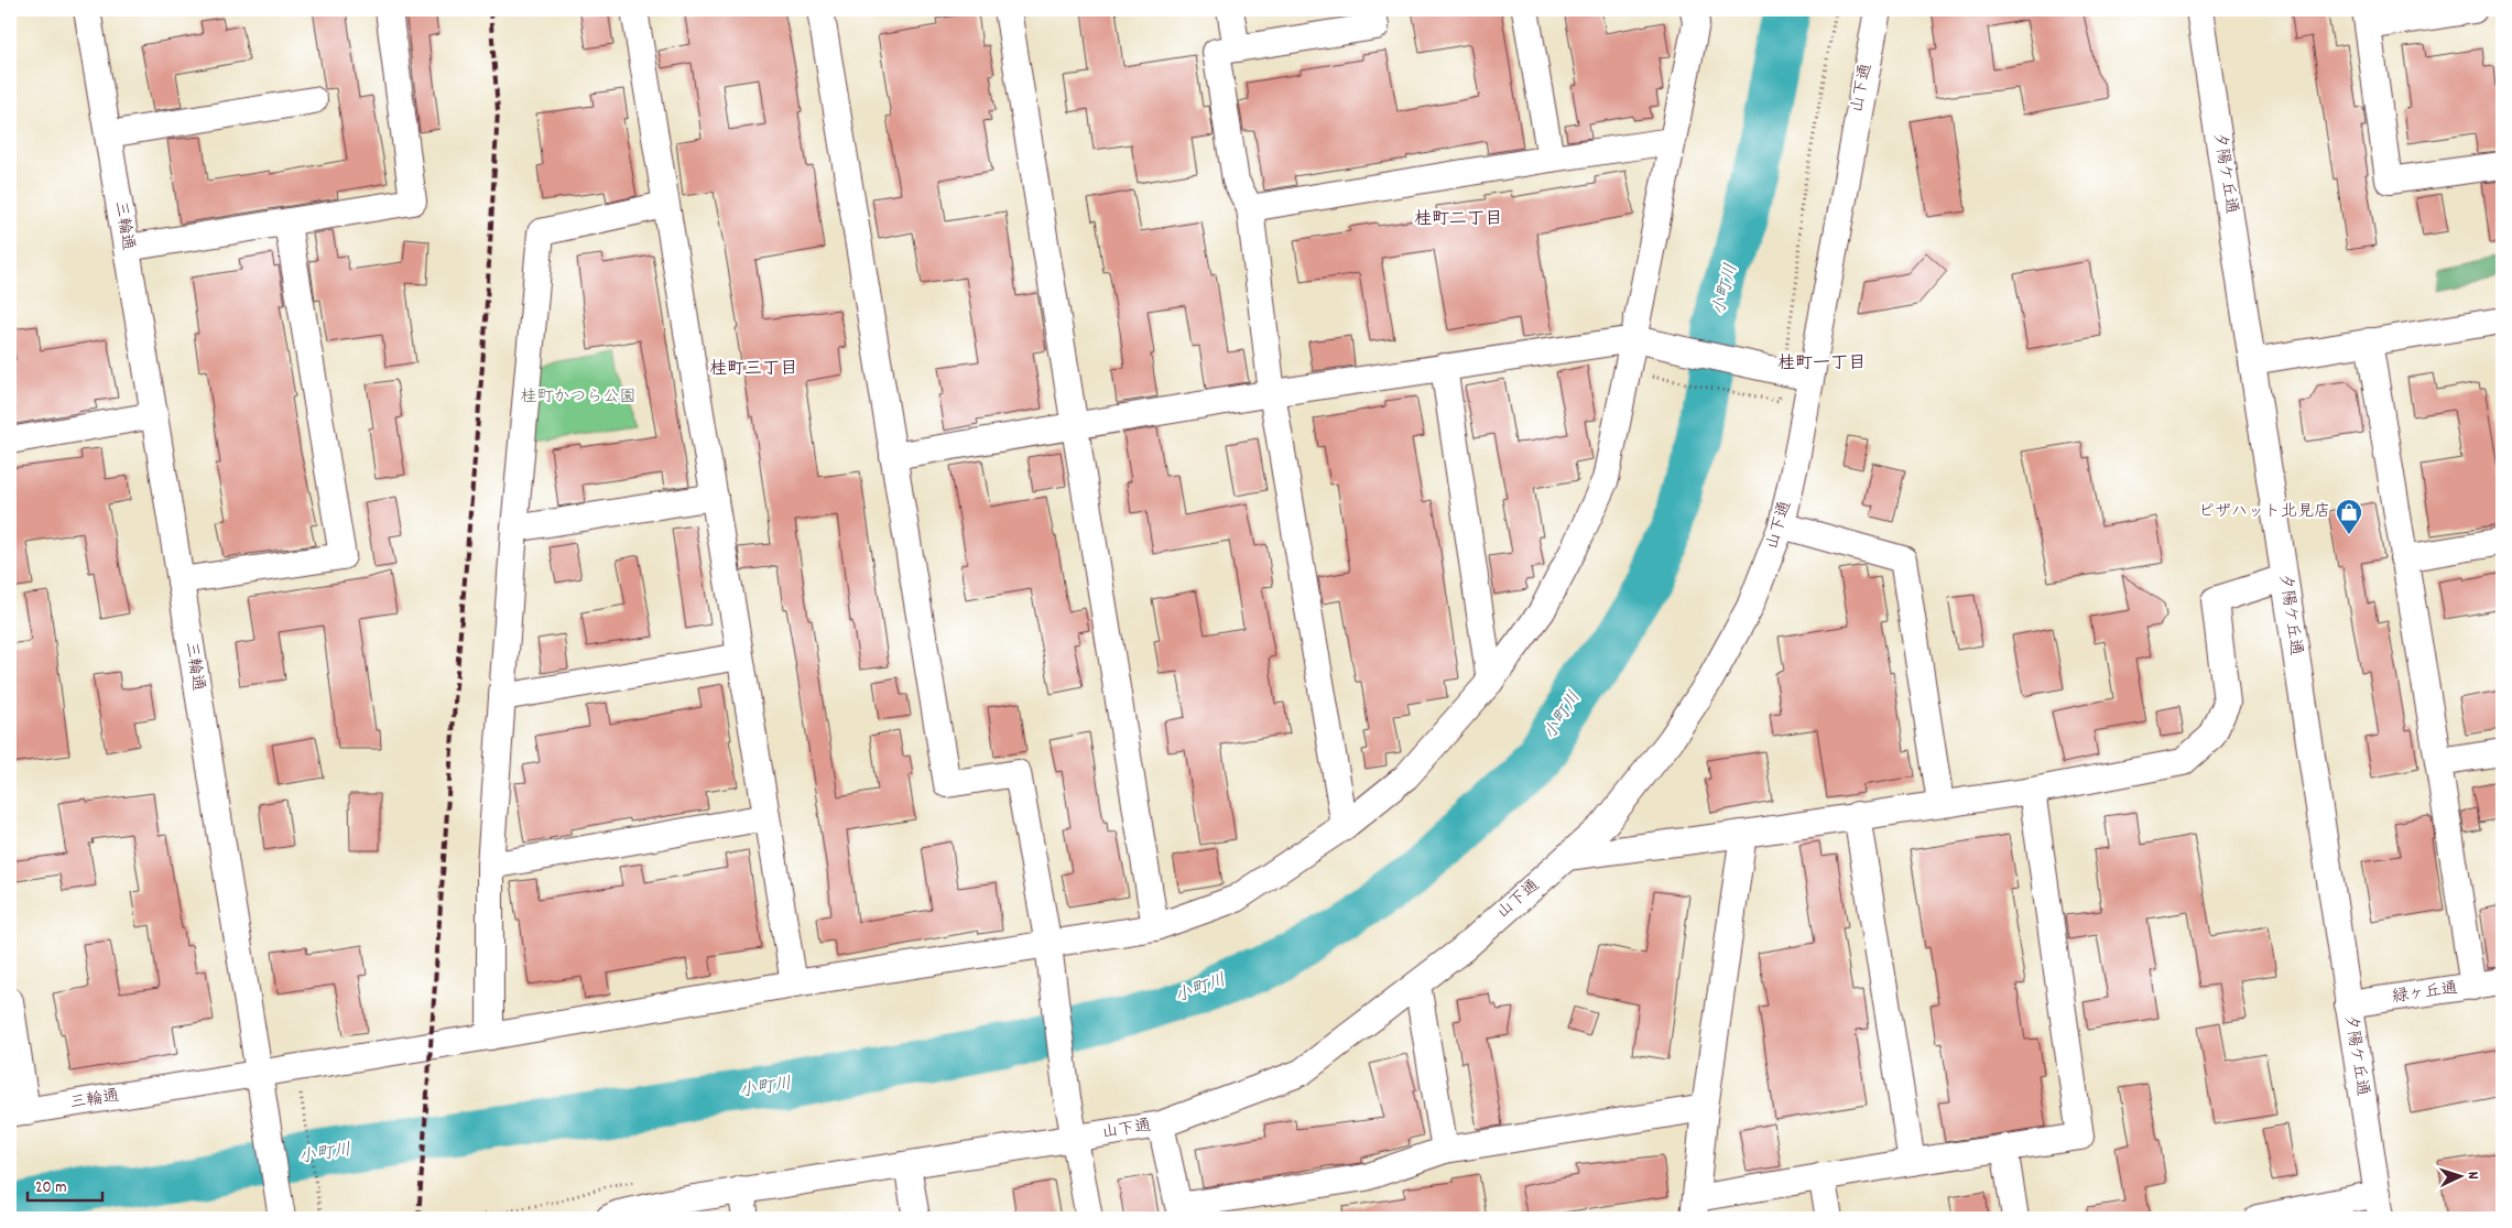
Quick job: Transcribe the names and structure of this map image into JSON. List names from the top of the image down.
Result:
{
  "streets": {
    "street": [
      "山下通",
      "夕陽ケ丘通",
      "三輪通",
      "緑ヶ丘通"
    ]
  },
  "crossings": [
    ["夕陽ケ丘通", "緑ヶ丘通"]
  ],
  "districts": ["桂町二丁目", "桂町一丁目", "桂町三丁目"],
  "water": ["小町川"],
  "parks": ["桂町かつら公園"],
  "places": {
    "shop": ["ピザハット北見店"]
  },
  "scale_bar": "20 m",
  "north": "right"
}
